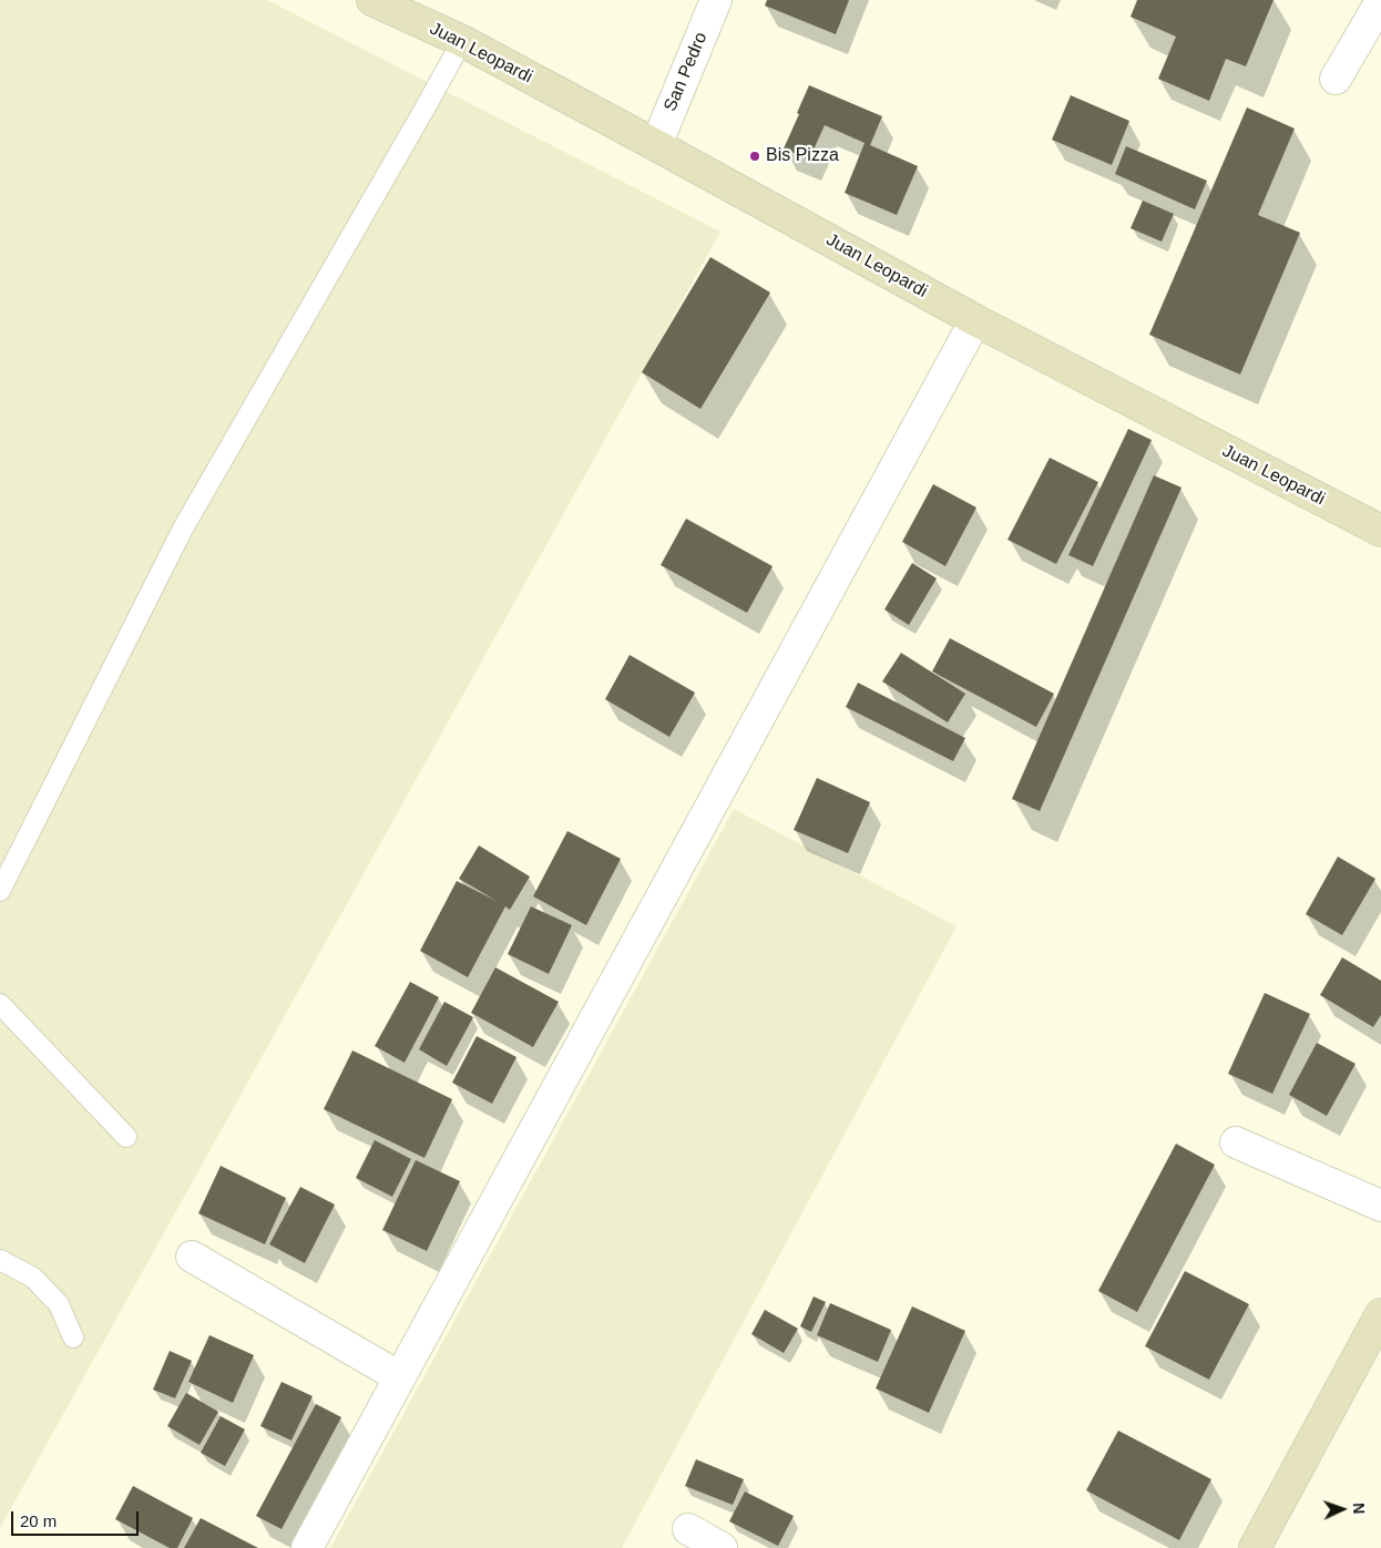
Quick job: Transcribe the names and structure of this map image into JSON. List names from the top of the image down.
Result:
{
  "streets": {
    "main road": ["Juan Leopardi"],
    "street": ["San Pedro"]
  },
  "crossings": [
    ["Juan Leopardi", "San Pedro"]
  ],
  "places": ["Bis Pizza"],
  "scale_bar": "20 m",
  "north": "right"
}
